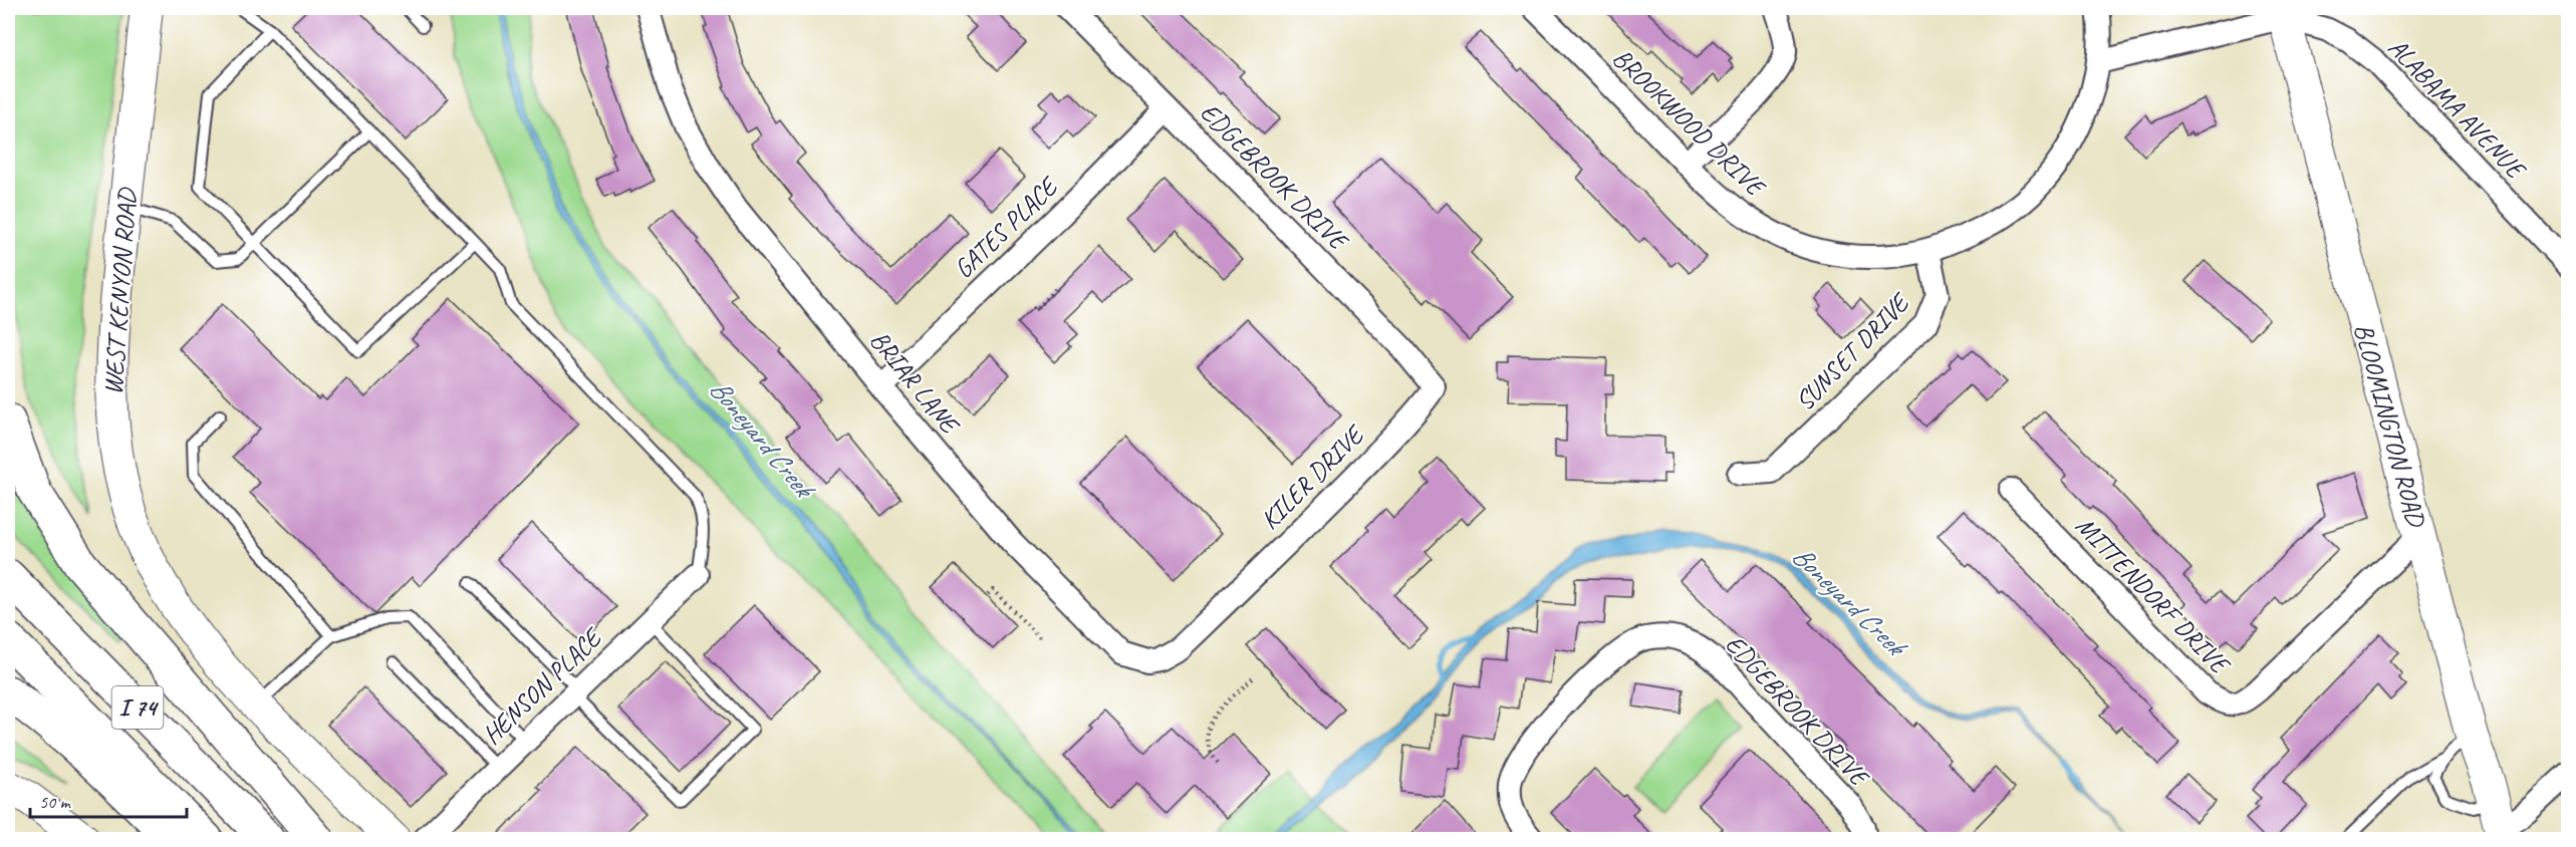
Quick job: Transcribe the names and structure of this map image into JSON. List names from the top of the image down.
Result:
{
  "streets": {
    "highway": ["I 74"],
    "street": [
      "ALABAMA AVENUE",
      "BROOKWOOD DRIVE",
      "EDGEBROOK DRIVE",
      "GATES PLACE",
      "WEST KENYON ROAD",
      "SUNSET DRIVE",
      "BRIAR LANE",
      "BLOOMINGTON ROAD",
      "KILER DRIVE",
      "MITTENDORF DRIVE",
      "HENSON PLACE"
    ]
  },
  "crossings": [
    ["ALABAMA AVENUE", "BLOOMINGTON ROAD"],
    ["BROOKWOOD DRIVE", "SUNSET DRIVE"],
    ["EDGEBROOK DRIVE", "GATES PLACE"],
    ["EDGEBROOK DRIVE", "KILER DRIVE"],
    ["GATES PLACE", "BRIAR LANE"],
    ["BRIAR LANE", "KILER DRIVE"],
    ["BLOOMINGTON ROAD", "MITTENDORF DRIVE"]
  ],
  "water": ["Boneyard Creek"],
  "scale_bar": "50 m"
}
